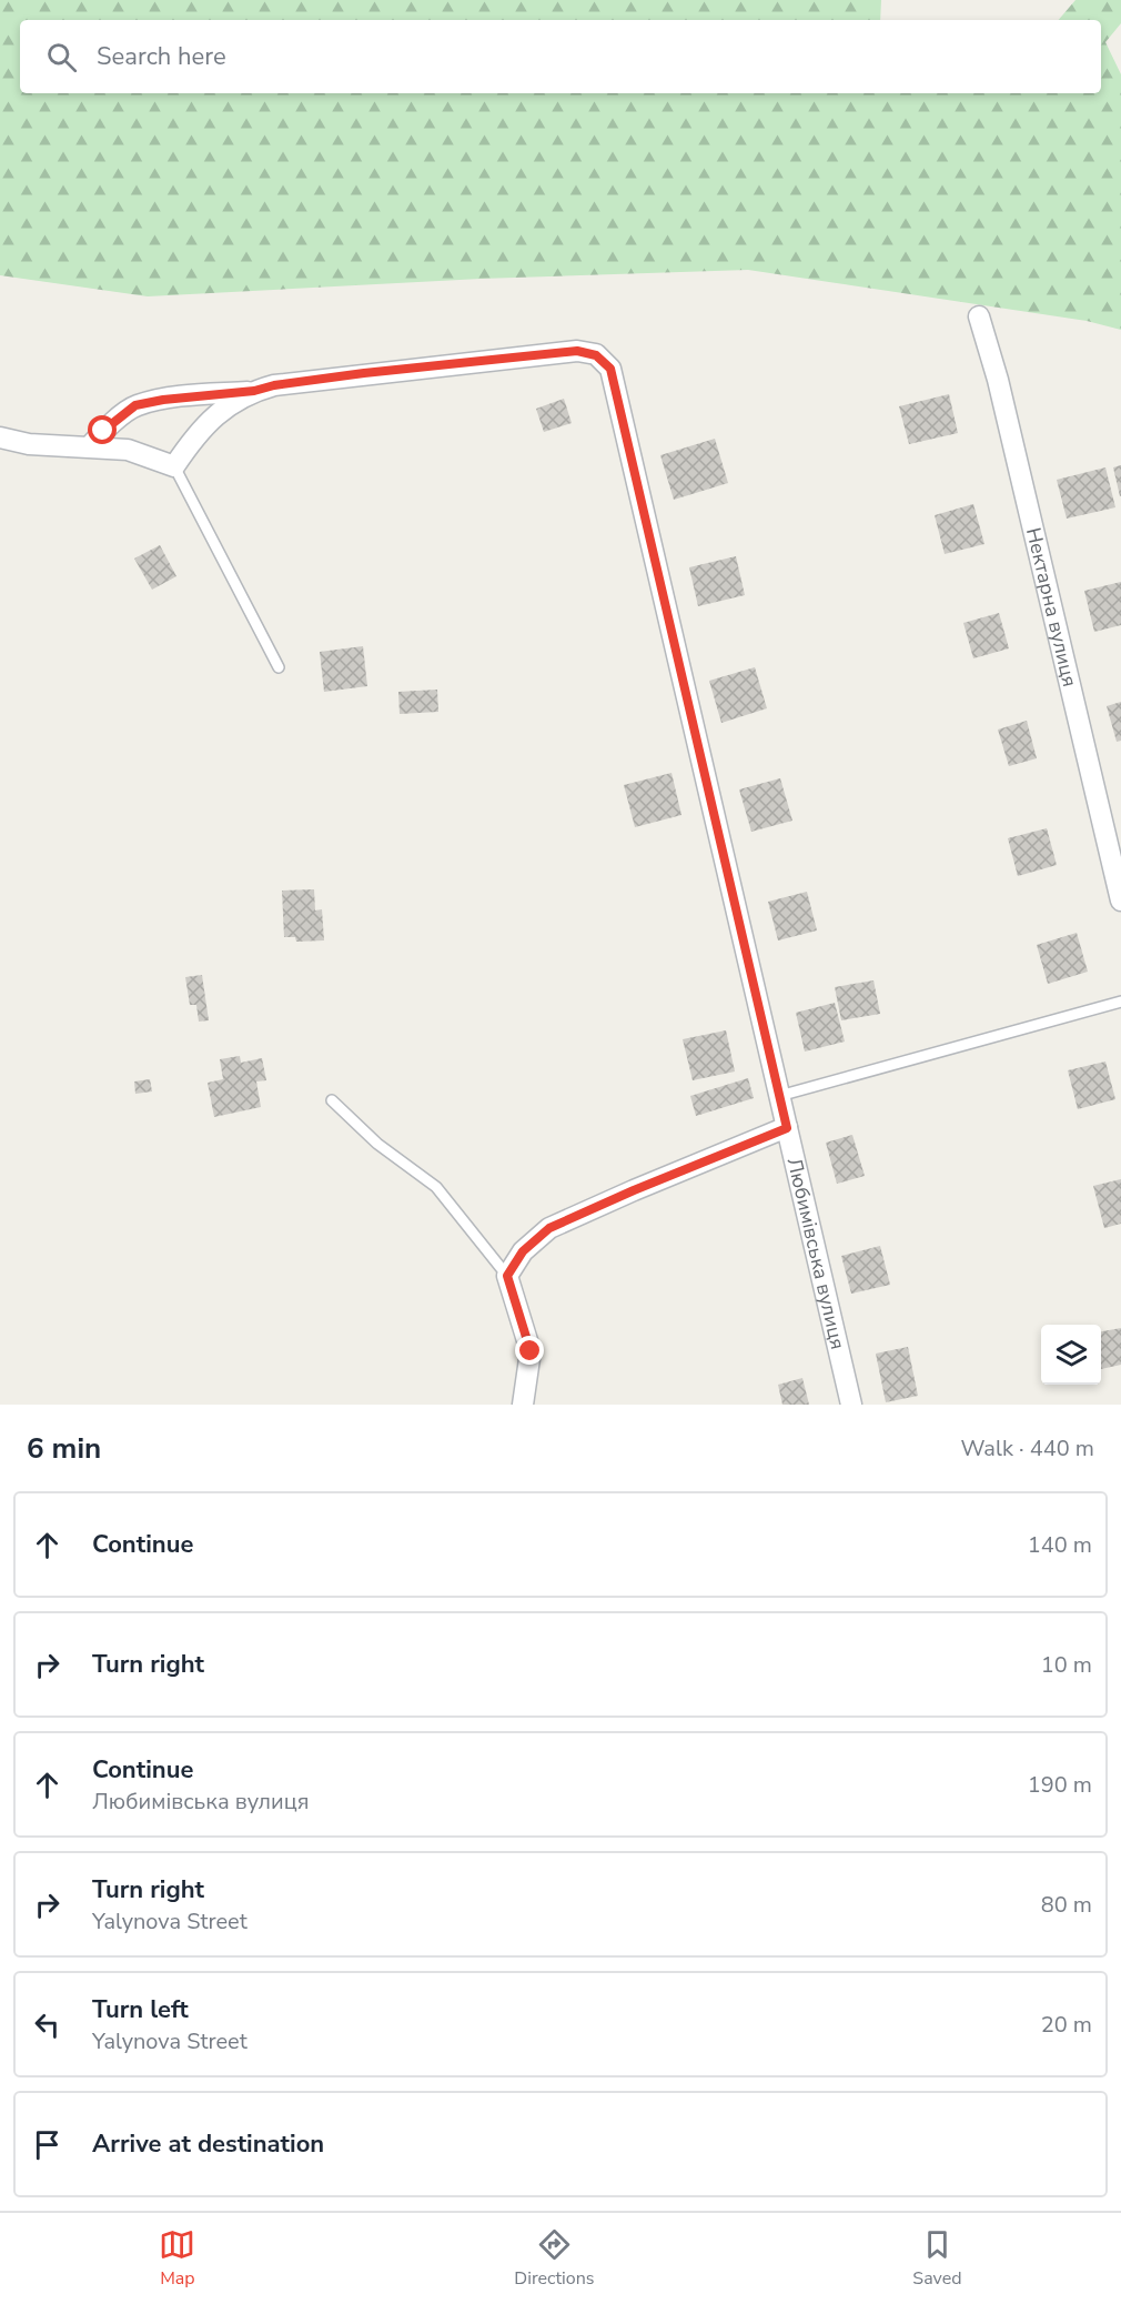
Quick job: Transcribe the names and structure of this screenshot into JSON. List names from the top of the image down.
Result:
{
  "streets": {
    "street": ["Нектарна вулиця", "Любимівська вулиця"]
  },
  "page": {
    "search": "Search here",
    "heading": ["6 min", "Walk · 440 m"],
    "list": [
      ["Continue", "140 m"],
      ["Turn right", "10 m"],
      ["Continue", "Любимівська вулиця", "190 m"],
      ["Turn right", "Yalynova Street", "80 m"],
      ["Turn left", "Yalynova Street", "20 m"],
      "Arrive at destination"
    ],
    "nav": ["Map", "Directions", "Saved"]
  }
}
